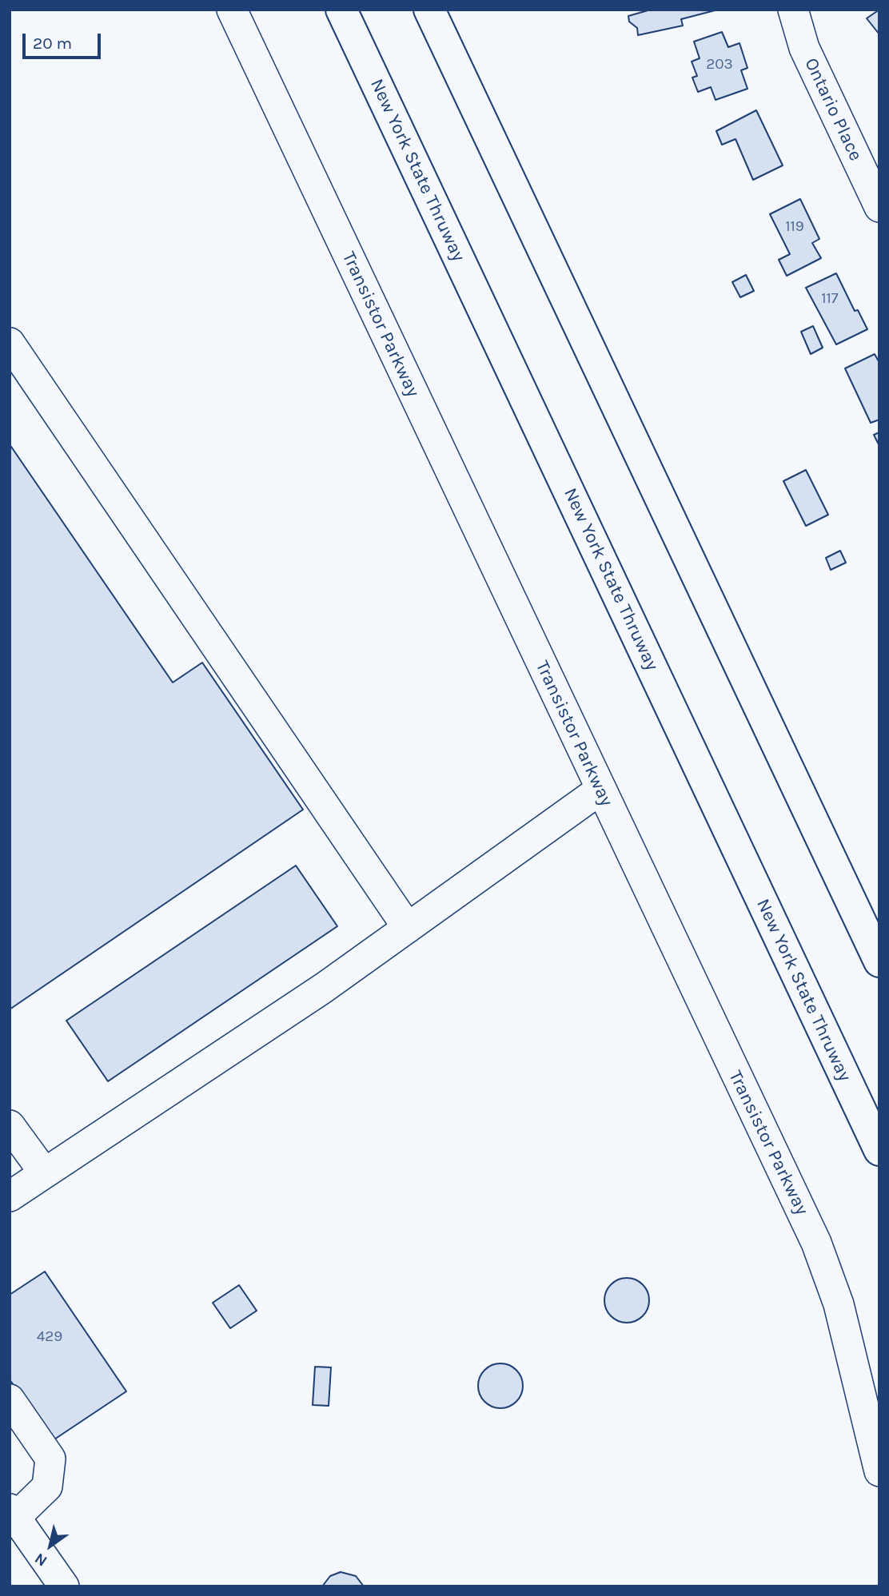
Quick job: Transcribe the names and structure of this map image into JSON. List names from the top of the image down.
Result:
{
  "streets": {
    "highway": ["New York State Thruway"],
    "street": ["Ontario Place", "Transistor Parkway"]
  },
  "house_numbers": [
    "203",
    "119",
    "117",
    "429"
  ],
  "scale_bar": "20 m",
  "north": "bottom left"
}
